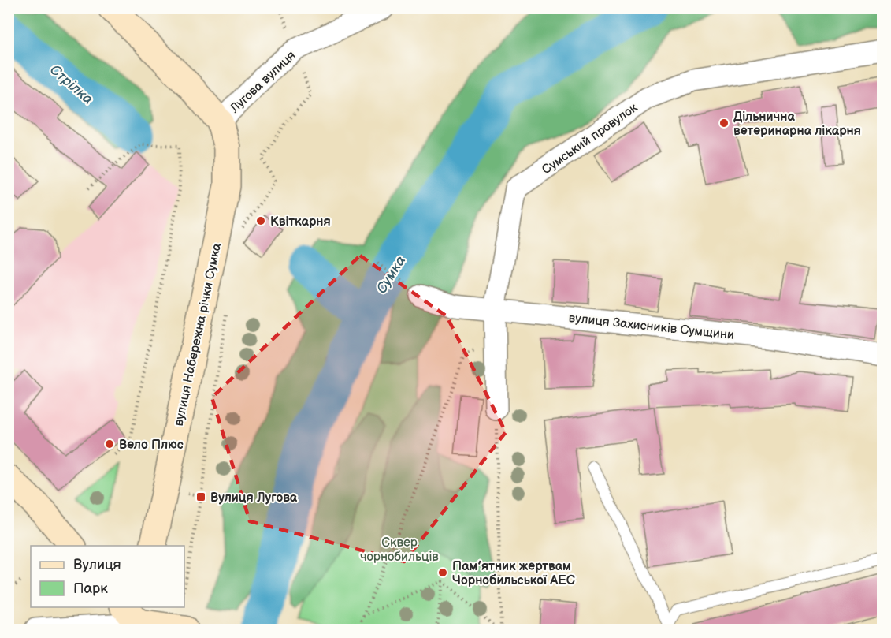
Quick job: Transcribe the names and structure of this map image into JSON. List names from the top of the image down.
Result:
{
  "streets": {
    "main road": ["вулиця Набережна річки Сумка"],
    "street": ["Лугова вулиця", "Сумський провулок", "вулиця Захисників Сумщини"]
  },
  "crossings": [
    ["Лугова вулиця", "вулиця Набережна річки Сумка"],
    ["Сумський провулок", "вулиця Захисників Сумщини"]
  ],
  "water": ["Стрілка", "Сумка"],
  "parks": ["Сквер чорнобильців"],
  "places": {
    "other": [
      "Дільнична ветеринарна лікарня",
      "Квіткарня",
      "Вело Плюс",
      "Пам’ятник жертвам Чорнобильської АЕС"
    ],
    "transit": ["Вулиця Лугова"]
  },
  "legend": ["Вулиця", "Парк"]
}
